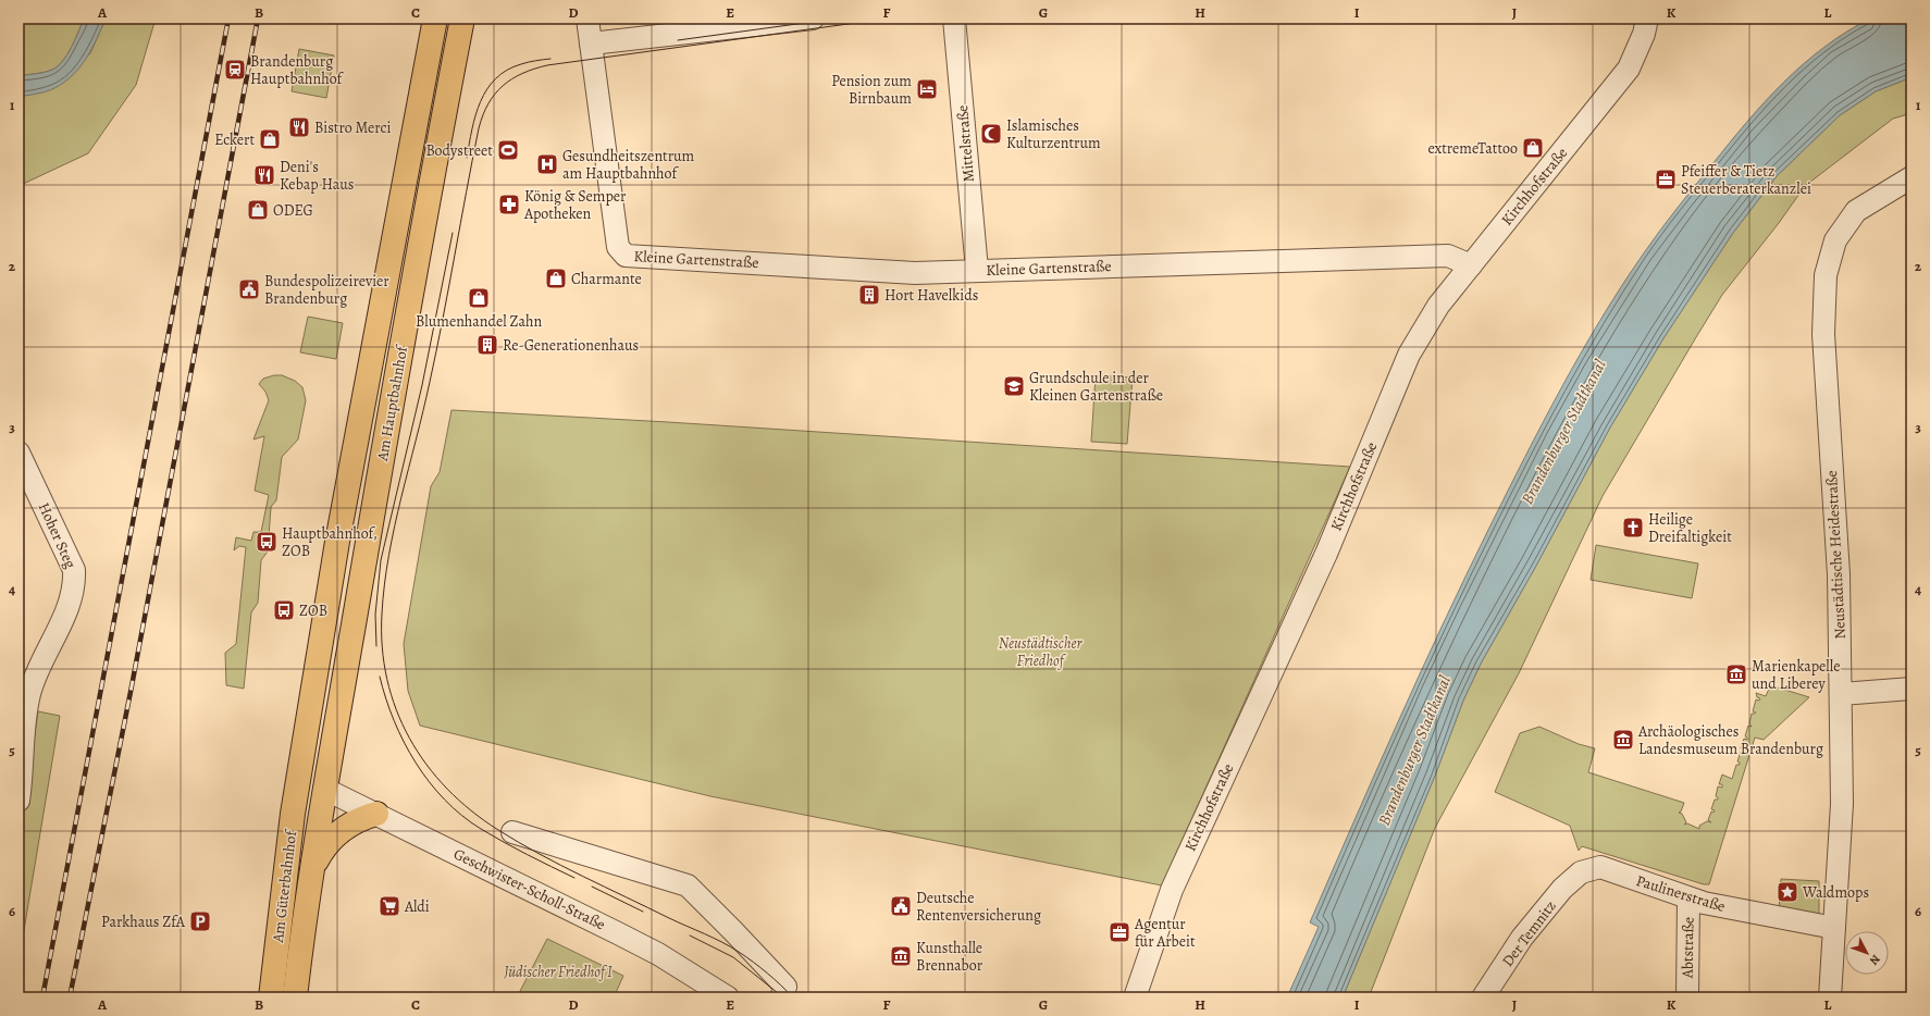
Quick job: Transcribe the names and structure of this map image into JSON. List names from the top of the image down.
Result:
{
  "streets": {
    "main road": ["Am Hauptbahnhof", "Am Güterbahnhof"],
    "street": [
      "Mittelstraße",
      "Kirchhofstraße",
      "Kleine Gartenstraße",
      "Hoher Steg",
      "Neustädtische Heidestraße",
      "Geschwister-Scholl-Straße",
      "Paulinerstraße",
      "Der Temnitz",
      "Abtstraße"
    ]
  },
  "crossings": [
    ["Mittelstraße", "Kleine Gartenstraße"],
    ["Kirchhofstraße", "Kleine Gartenstraße"],
    ["Am Hauptbahnhof", "Am Güterbahnhof"],
    ["Am Hauptbahnhof", "Geschwister-Scholl-Straße"],
    ["Neustädtische Heidestraße", "Paulinerstraße"],
    ["Am Güterbahnhof", "Geschwister-Scholl-Straße"],
    ["Paulinerstraße", "Der Temnitz"],
    ["Paulinerstraße", "Abtstraße"]
  ],
  "water": ["Brandenburger Stadtkanal"],
  "parks": ["Neustädtischer Friedhof", "Jüdischer Friedhof I"],
  "places": {
    "station": ["Brandenburg Hauptbahnhof"],
    "hotel": ["Pension zum Birnbaum"],
    "restaurant": ["Bistro Merci", "Deni's Kebap Haus"],
    "mosque": ["Islamisches Kulturzentrum"],
    "shop": [
      "Eckert",
      "extremeTattoo",
      "ODEG",
      "Charmante",
      "Blumenhandel Zahn"
    ],
    "sports": ["Bodystreet"],
    "hospital": ["Gesundheitszentrum am Hauptbahnhof"],
    "office": ["Pfeiffer & Tietz Steuerberaterkanzlei", "Agentur für Arbeit"],
    "pharmacy": ["König & Semper Apotheken"],
    "public building": ["Bundespolizeirevier Brandenburg", "Deutsche Rentenversicherung"],
    "building": ["Hort Havelkids", "Re-Generationenhaus"],
    "school or university": ["Grundschule in der Kleinen Gartenstraße"],
    "church": ["Heilige Dreifaltigkeit"],
    "bus stop": ["Hauptbahnhof, ZOB", "ZOB"],
    "museum": ["Marienkapelle und Liberey", "Archäologisches Landesmuseum Brandenburg", "Kunsthalle Brennabor"],
    "place": ["Waldmops"],
    "supermarket": ["Aldi"],
    "parking": ["Parkhaus ZfA"]
  },
  "north": "bottom right",
  "grid": {
    "columns": [
      "A",
      "B",
      "C",
      "D",
      "E",
      "F",
      "G",
      "H",
      "I",
      "J",
      "K",
      "L"
    ],
    "rows": [
      "1",
      "2",
      "3",
      "4",
      "5",
      "6"
    ]
  }
}
